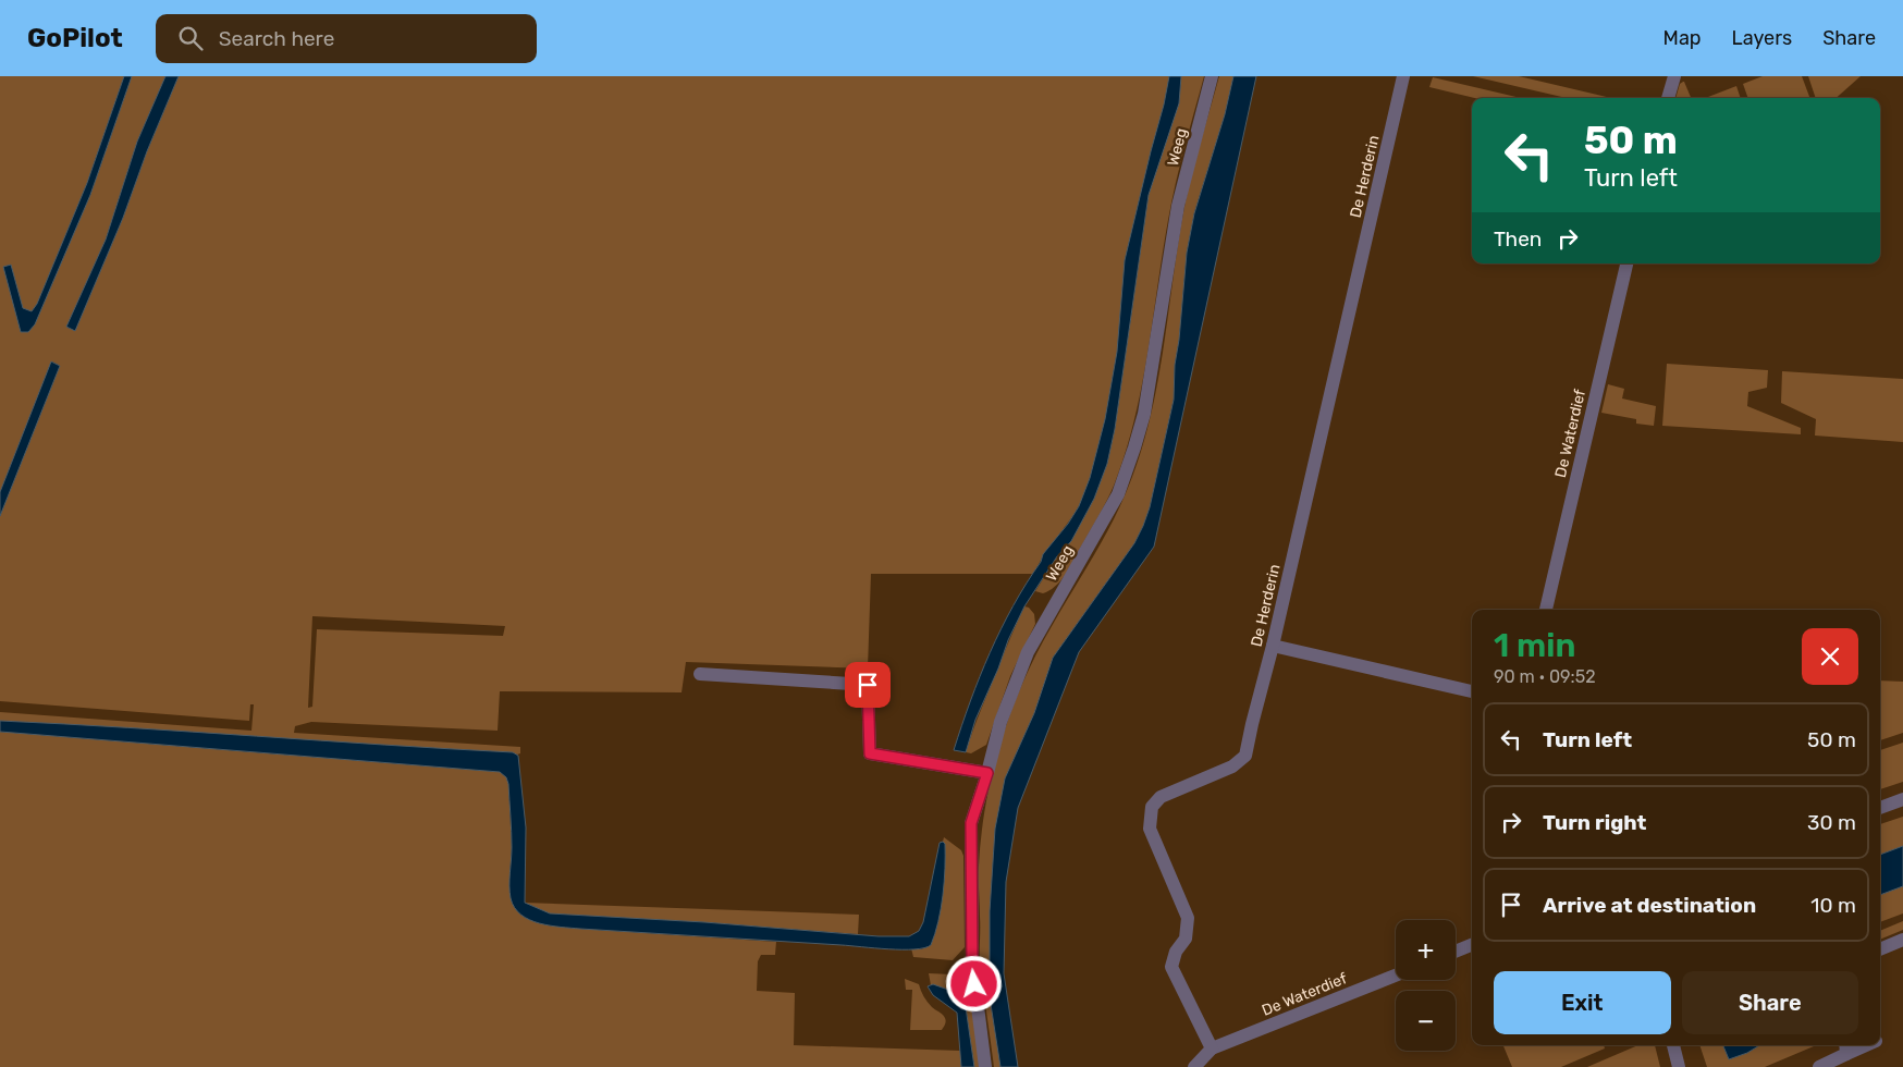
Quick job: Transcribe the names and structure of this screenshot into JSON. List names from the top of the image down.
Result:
{
  "streets": {
    "street": ["Weeg", "De Herderin", "De Waterdief"]
  },
  "crossings": [
    ["De Herderin", "De Waterdief"]
  ],
  "page": {
    "header": "GoPilot",
    "search": "Search here",
    "nav": ["Map", "Layers", "Share"],
    "turn": ["50 m", "Turn left"],
    "then": "Then",
    "heading": ["1 min", "90 m · 09:52"],
    "list": [
      {
        "name": "Turn left",
        "value": "50 m"
      },
      {
        "name": "Turn right",
        "value": "30 m"
      },
      {
        "name": "Arrive at destination",
        "value": "10 m"
      }
    ],
    "map_buttons": ["+", "−"],
    "buttons": ["Exit", "Share"]
  }
}
